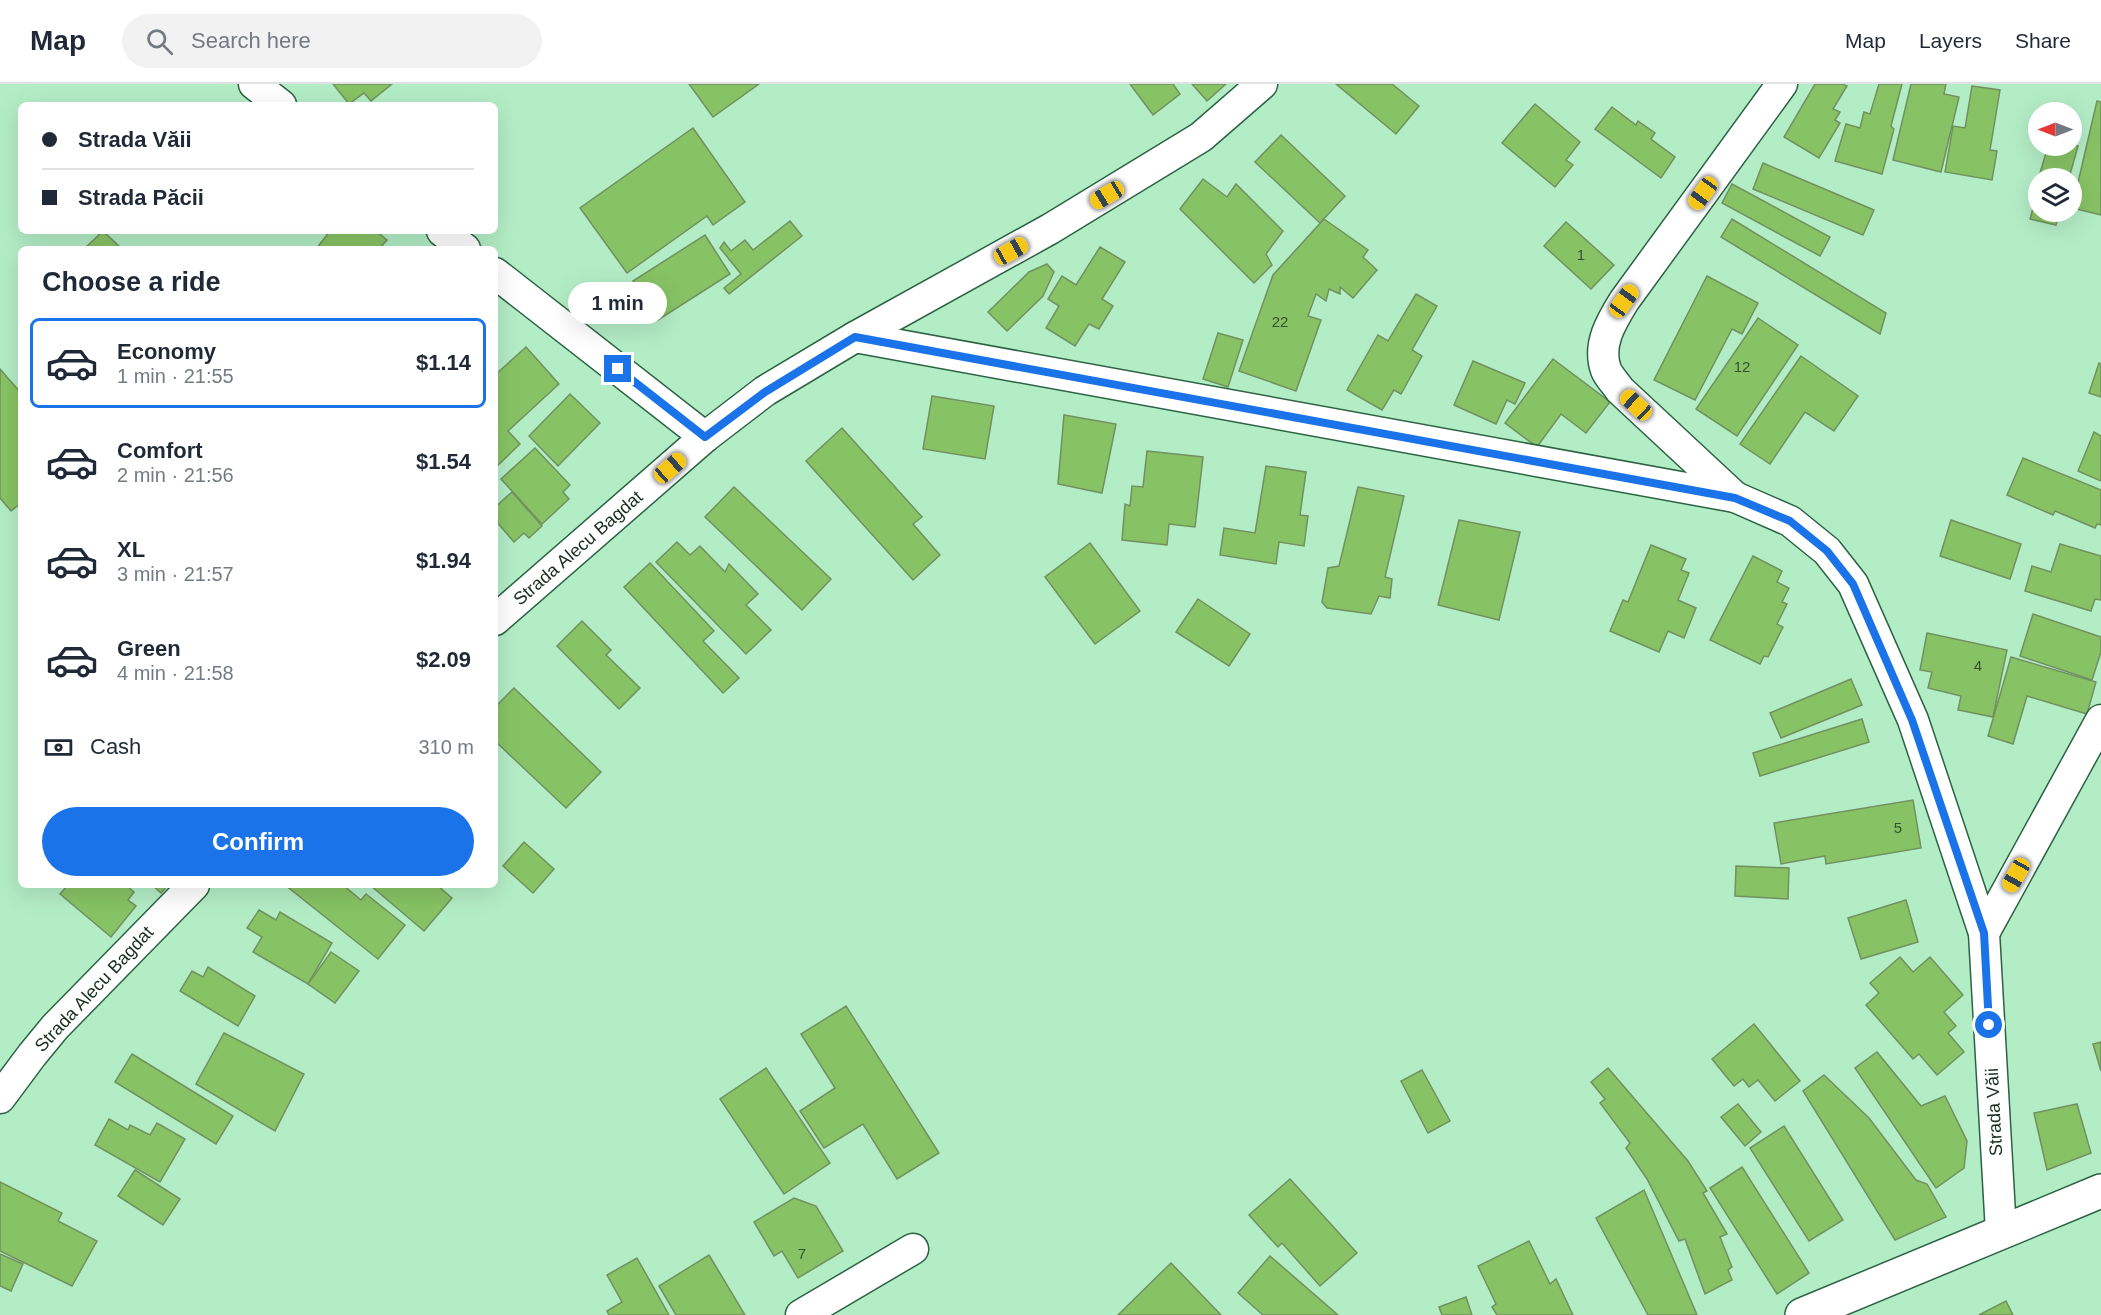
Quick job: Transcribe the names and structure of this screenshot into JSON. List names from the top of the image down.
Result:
{
  "streets": {
    "street": ["Strada Alecu Bagdat", "Strada Văii"]
  },
  "crossings": [
    ["Strada Alecu Bagdat", "Strada Văii"]
  ],
  "house_numbers": [
    "1",
    "22",
    "12",
    "4",
    "5",
    "7"
  ],
  "north": "left",
  "page": {
    "header": "Map",
    "search": "Search here",
    "nav": ["Map", "Layers", "Share"],
    "banner": ["Strada Văii", "Strada Păcii"],
    "heading": "Choose a ride",
    "bubble": "1 min",
    "list": [
      {
        "name": "Economy",
        "note": "1 min · 21:55",
        "value": "$1.14"
      },
      {
        "name": "Comfort",
        "note": "2 min · 21:56",
        "value": "$1.54"
      },
      {
        "name": "XL",
        "note": "3 min · 21:57",
        "value": "$1.94"
      },
      {
        "name": "Green",
        "note": "4 min · 21:58",
        "value": "$2.09"
      }
    ],
    "pay": ["Cash", "310 m"],
    "buttons": "Confirm"
  }
}
